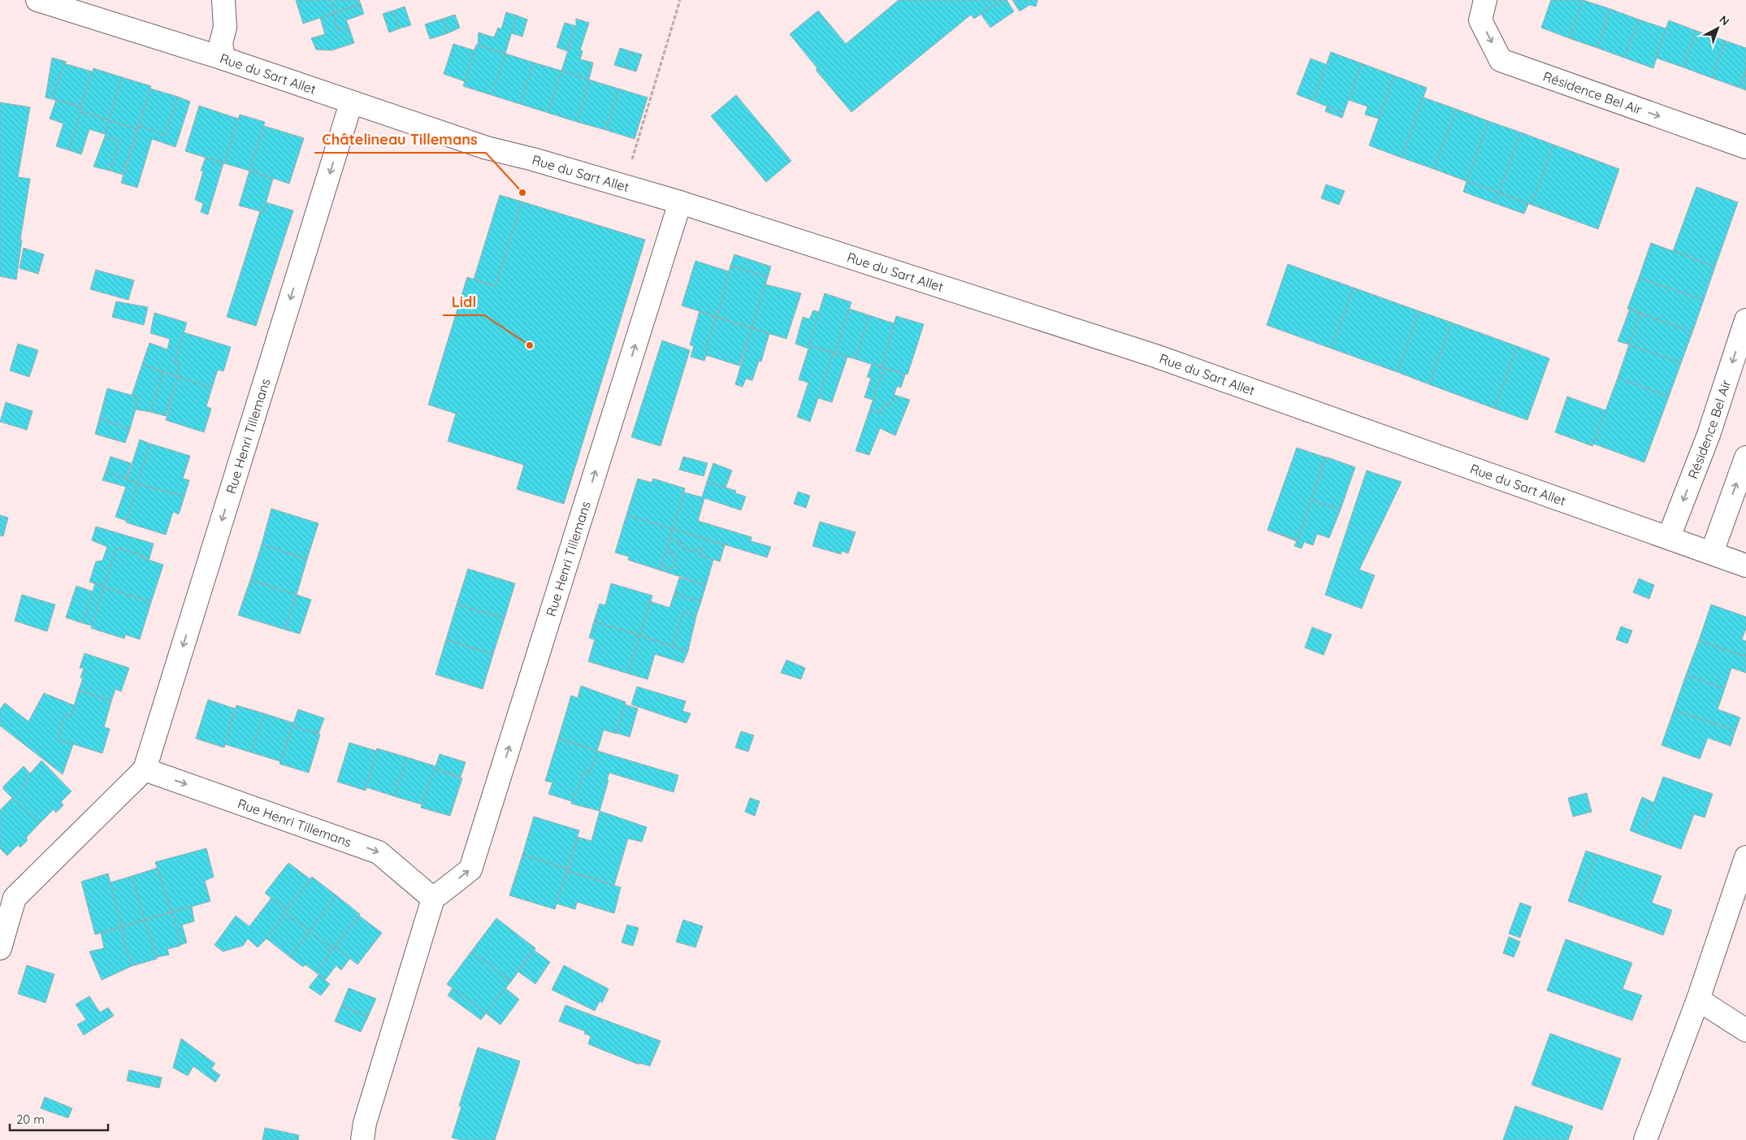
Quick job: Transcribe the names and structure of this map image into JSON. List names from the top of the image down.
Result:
{
  "streets": {
    "street": ["Rue du Sart Allet", "Résidence Bel Air", "Rue Henri Tillemans"]
  },
  "crossings": [
    ["Rue du Sart Allet", "Résidence Bel Air"],
    ["Rue du Sart Allet", "Rue Henri Tillemans"]
  ],
  "places": ["Châtelineau Tillemans", "Lidl"],
  "scale_bar": "20 m",
  "north": "top right"
}
